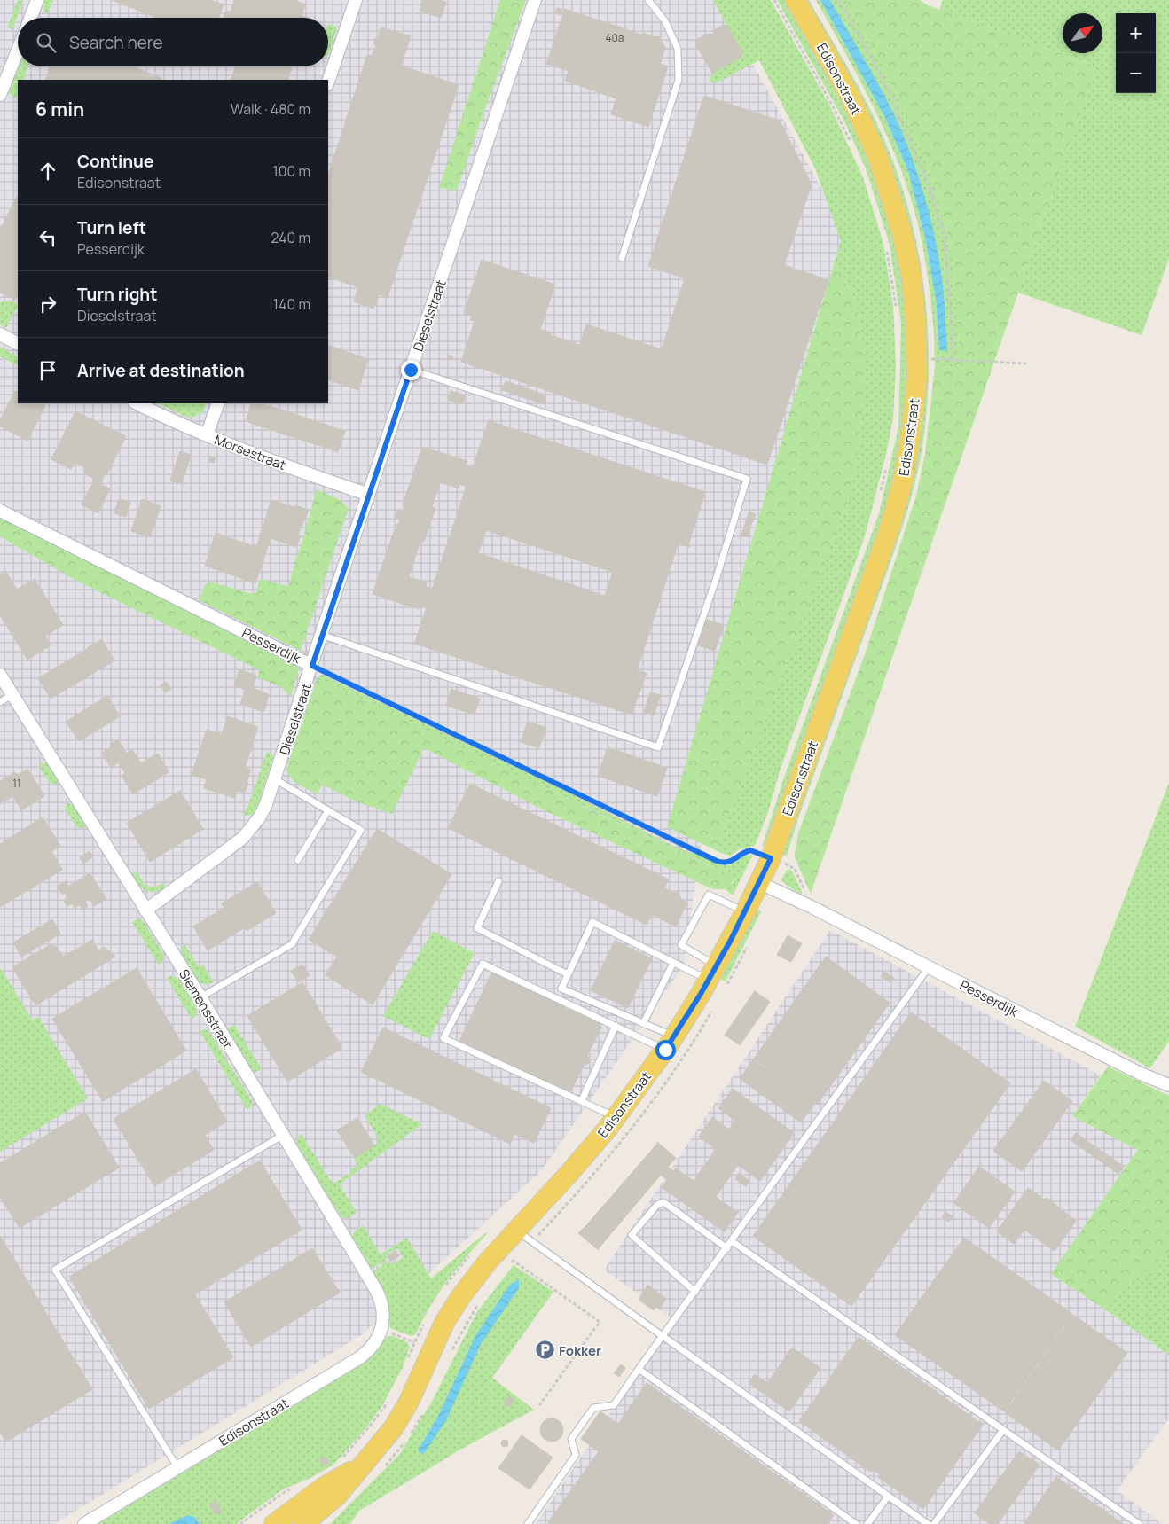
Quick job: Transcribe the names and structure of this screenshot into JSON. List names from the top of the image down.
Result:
{
  "streets": {
    "main road": ["Edisonstraat"],
    "street": [
      "Dieselstraat",
      "Morsestraat",
      "Pesserdijk",
      "Siemensstraat"
    ]
  },
  "crossings": [
    ["Edisonstraat", "Pesserdijk"],
    ["Edisonstraat", "Siemensstraat"],
    ["Dieselstraat", "Morsestraat"],
    ["Dieselstraat", "Pesserdijk"],
    ["Dieselstraat", "Siemensstraat"]
  ],
  "places": {
    "parking": ["Fokker"]
  },
  "house_numbers": ["40a", "11"],
  "north": "top right",
  "page": {
    "map_buttons": ["+", "−"],
    "search": "Search here",
    "heading": ["6 min", "Walk · 480 m"],
    "list": [
      ["Continue", "Edisonstraat", "100 m"],
      ["Turn left", "Pesserdijk", "240 m"],
      ["Turn right", "Dieselstraat", "140 m"],
      "Arrive at destination"
    ]
  }
}
